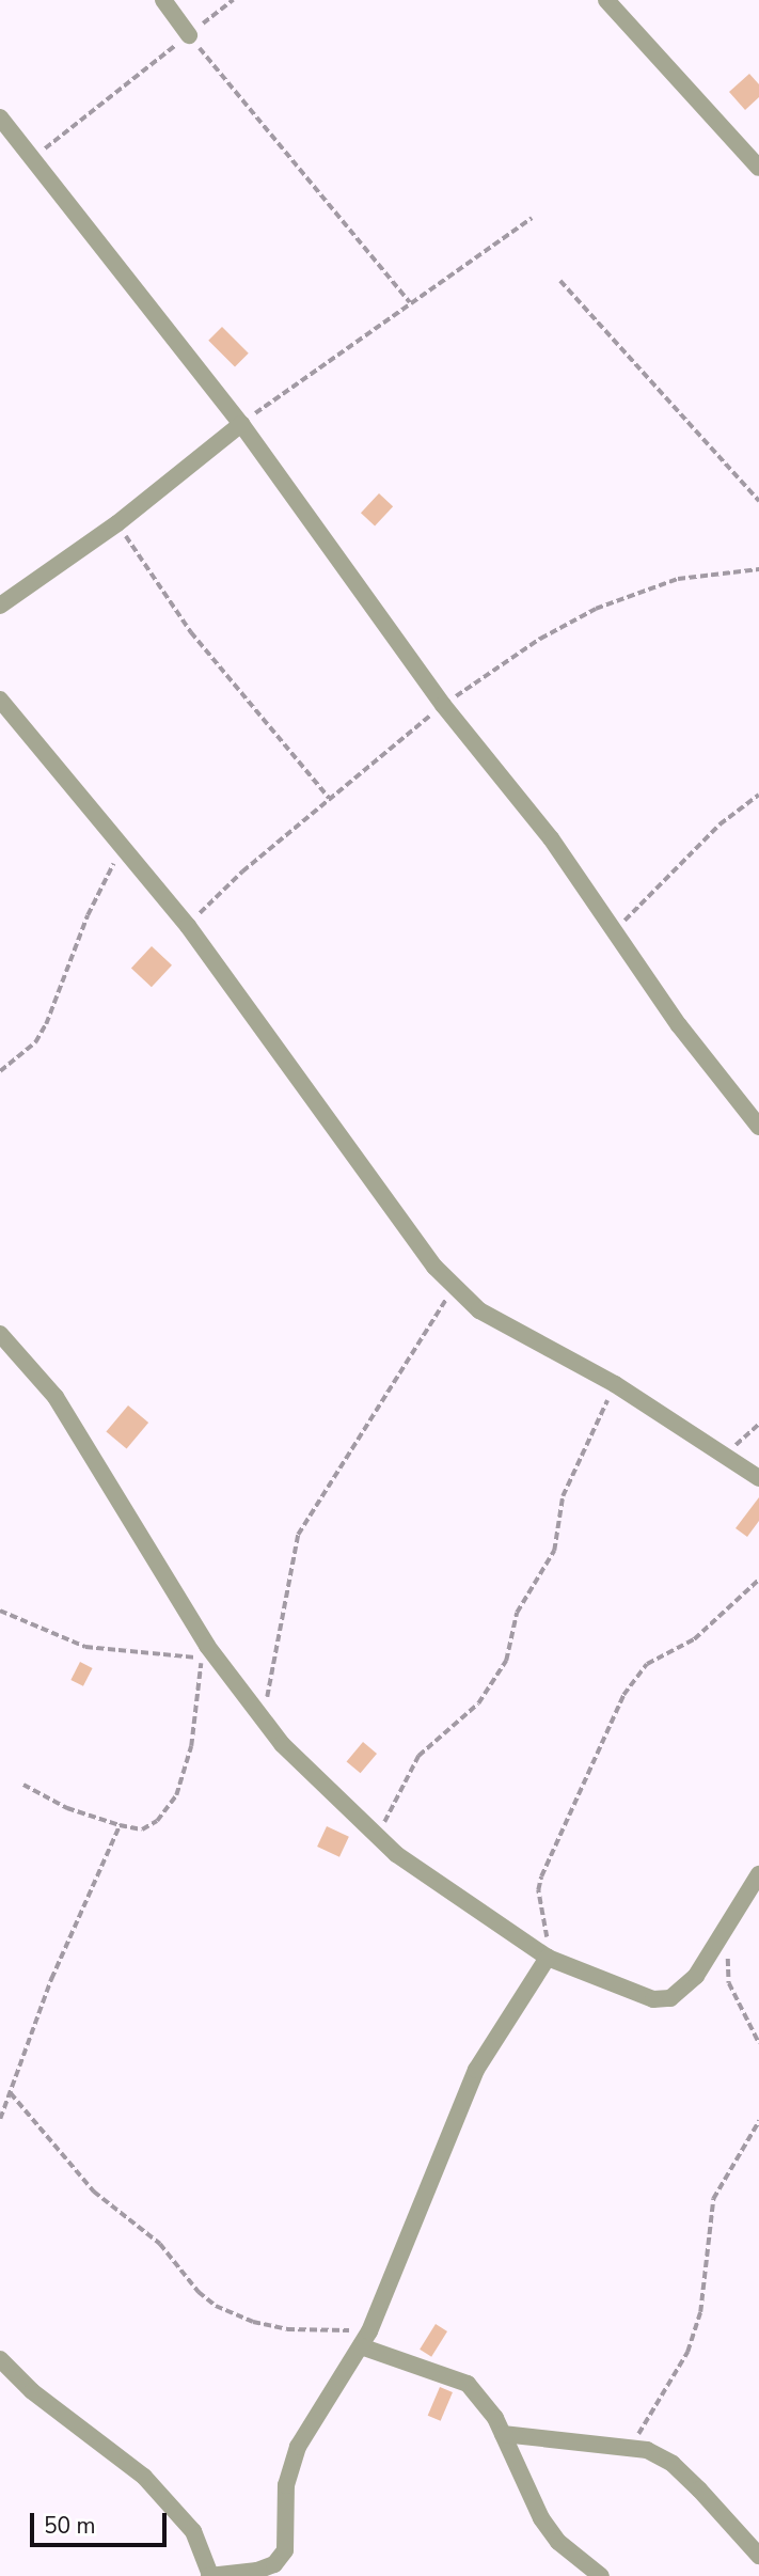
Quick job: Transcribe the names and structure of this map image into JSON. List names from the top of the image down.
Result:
{
  "scale_bar": "50 m"
}
